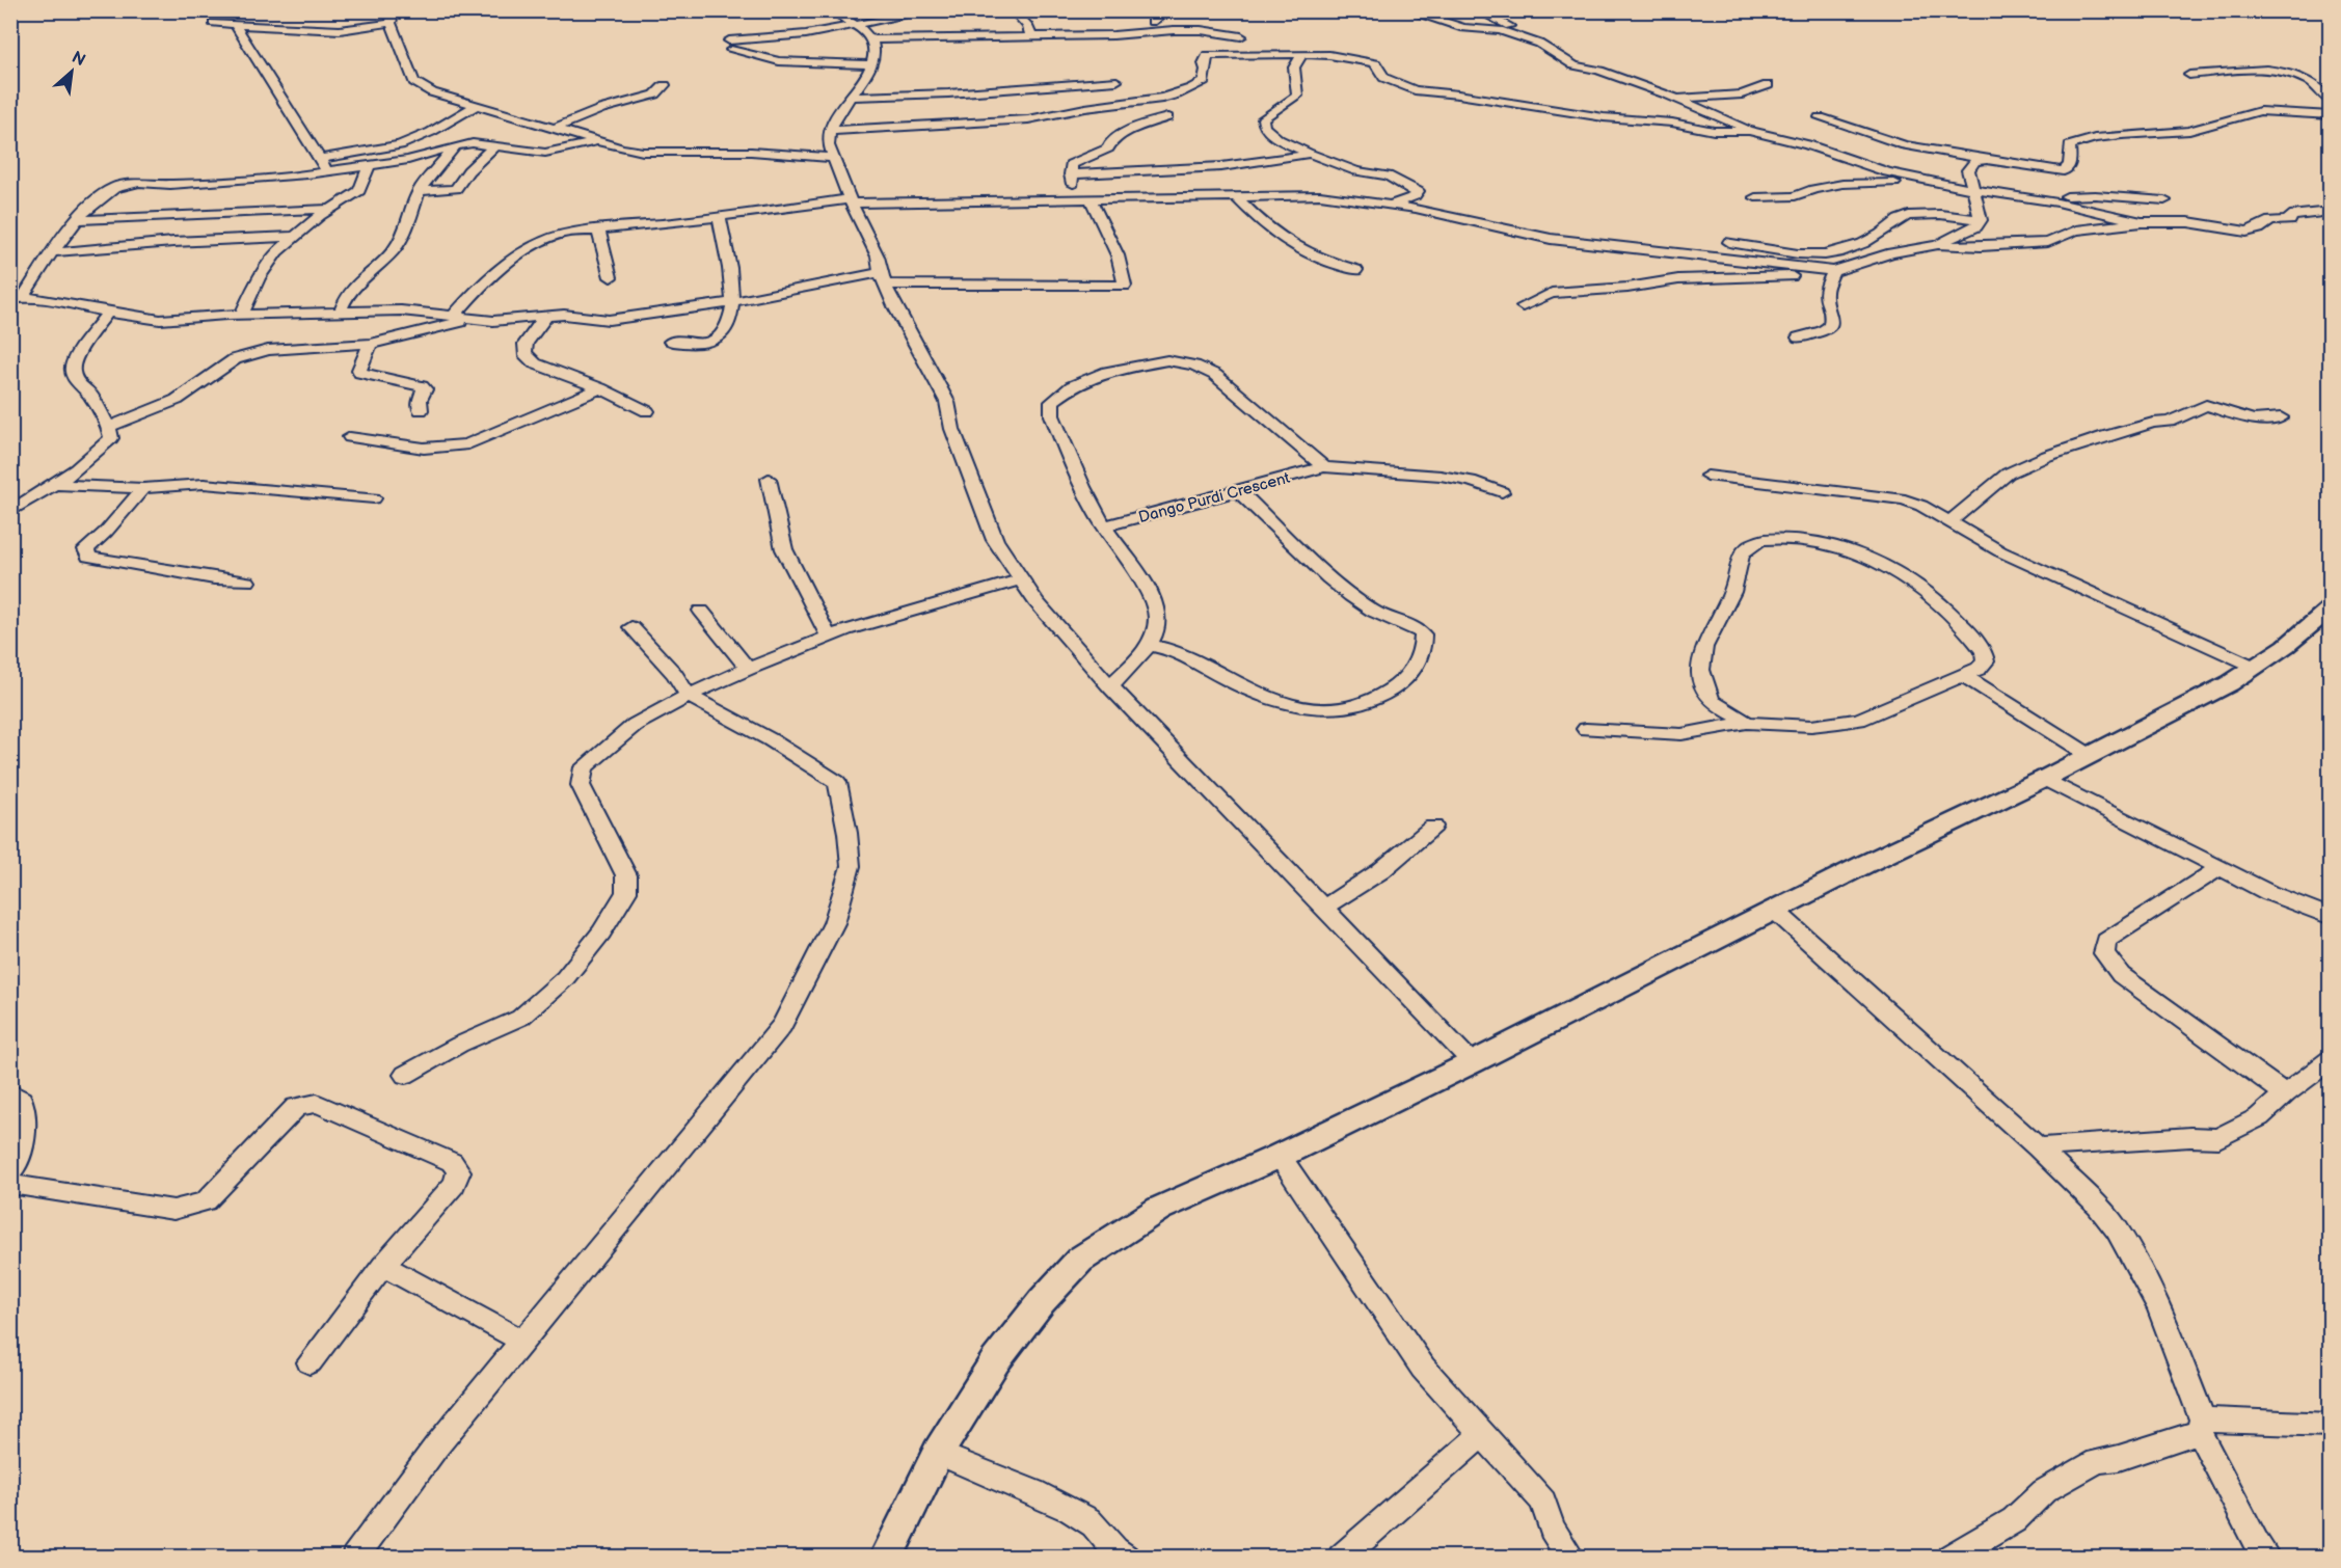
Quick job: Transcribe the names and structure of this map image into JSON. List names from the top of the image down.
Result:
{
  "streets": {
    "street": ["Dango Purdi Crescent"]
  },
  "north": "top right"
}
